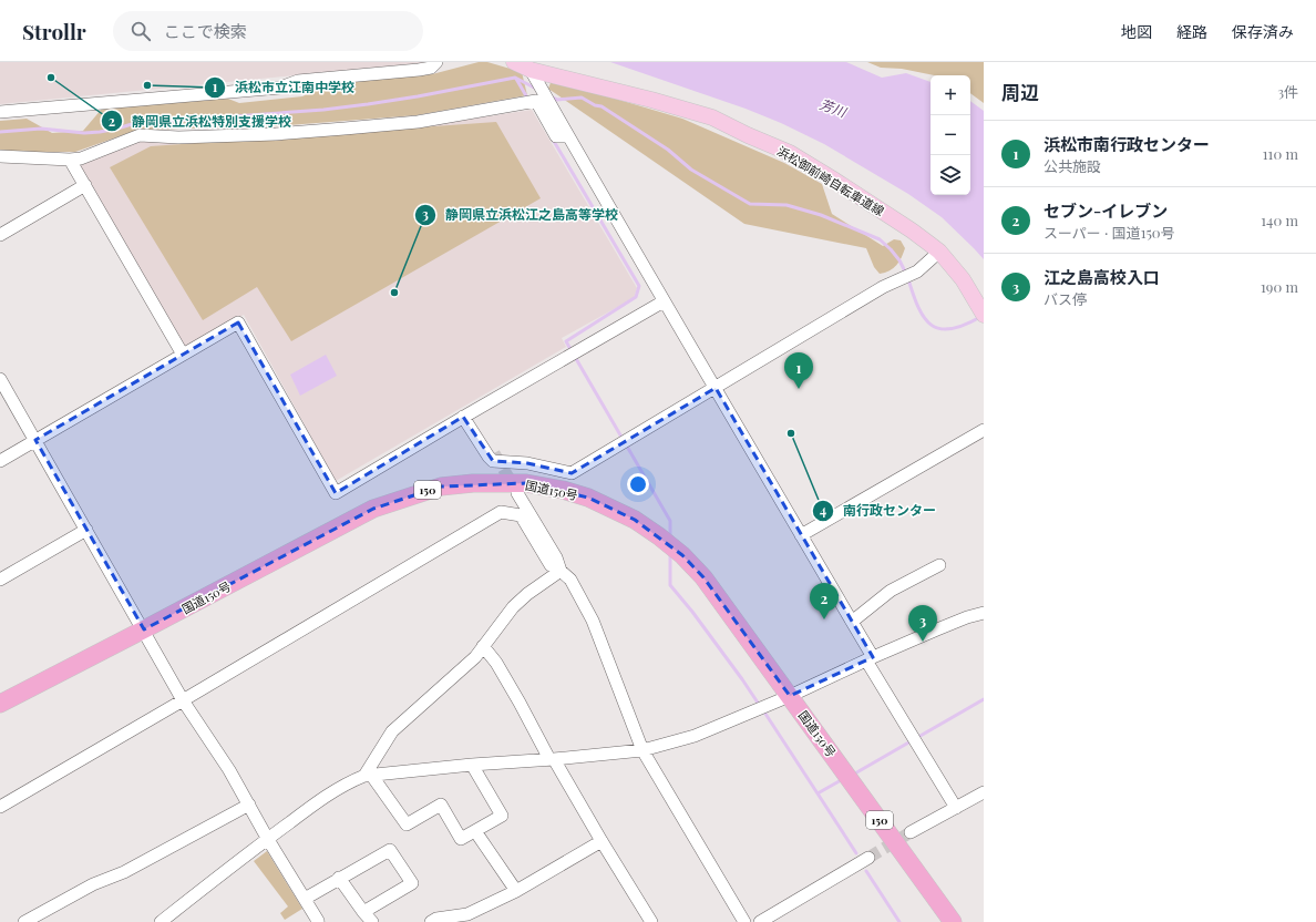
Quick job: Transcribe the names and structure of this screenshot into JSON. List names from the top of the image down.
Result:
{
  "streets": {
    "highway": ["150", "国道150号"],
    "main road": ["浜松御前崎自転車道線"]
  },
  "water": ["芳川"],
  "places": [
    "静岡県立浜松特別支援学校",
    "浜松市立江南中学校",
    "静岡県立浜松江之島高等学校",
    "南行政センター"
  ],
  "page": {
    "header": "Strollr",
    "search": "ここで検索",
    "nav": ["地図", "経路", "保存済み"],
    "heading": ["周辺", "3件"],
    "map_buttons": ["+", "−"],
    "list": [
      {
        "mark": "1",
        "name": "浜松市南行政センター",
        "note": "公共施設",
        "value": "110 m"
      },
      {
        "mark": "2",
        "name": "セブン-イレブン",
        "note": "スーパー · 国道150号",
        "value": "140 m"
      },
      {
        "mark": "3",
        "name": "江之島高校入口",
        "note": "バス停",
        "value": "190 m"
      }
    ],
    "pins": ["1", "2", "3"]
  }
}
